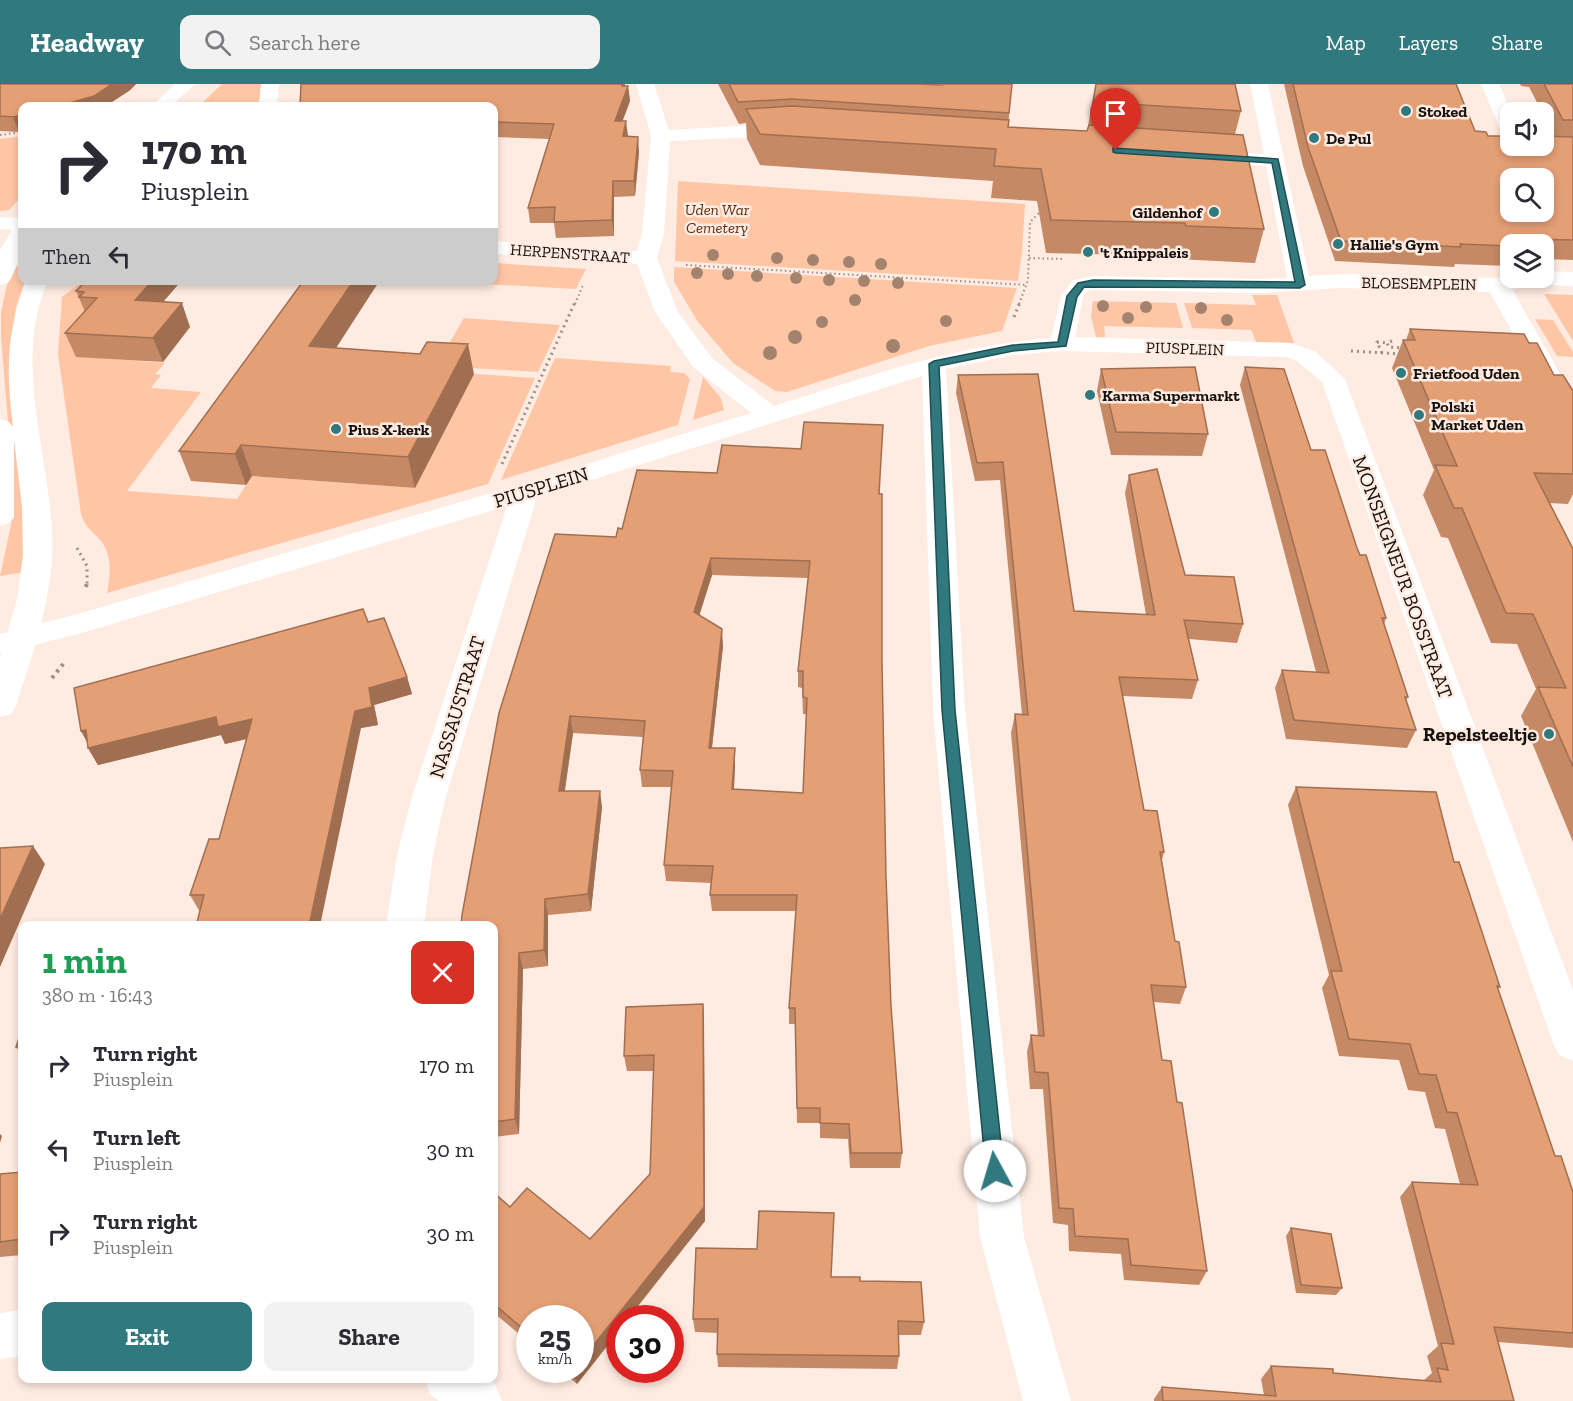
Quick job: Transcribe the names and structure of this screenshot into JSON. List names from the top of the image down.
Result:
{
  "streets": {
    "street": [
      "HERPENSTRAAT",
      "BLOESEMPLEIN",
      "PIUSPLEIN",
      "MONSEIGNEUR BOSSTRAAT",
      "NASSAUSTRAAT"
    ]
  },
  "crossings": [
    ["PIUSPLEIN", "MONSEIGNEUR BOSSTRAAT"],
    ["PIUSPLEIN", "NASSAUSTRAAT"]
  ],
  "parks": ["Uden War Cemetery"],
  "places": [
    "Stoked",
    "De Pul",
    "Gildenhof",
    "Hallie's Gym",
    "'t Knippaleis",
    "Frietfood Uden",
    "Karma Supermarkt",
    "Polski Market Uden",
    "Pius X-kerk",
    "Repelsteeltje"
  ],
  "page": {
    "header": "Headway",
    "search": "Search here",
    "nav": ["Map", "Layers", "Share"],
    "turn": ["170 m", "Piusplein"],
    "then": "Then",
    "heading": ["1 min", "380 m · 16:43"],
    "list": [
      {
        "name": "Turn right",
        "note": "Piusplein",
        "value": "170 m"
      },
      {
        "name": "Turn left",
        "note": "Piusplein",
        "value": "30 m"
      },
      {
        "name": "Turn right",
        "note": "Piusplein",
        "value": "30 m"
      }
    ],
    "buttons": ["Exit", "Share"],
    "speed": "25 km/h",
    "limit": "30"
  }
}
